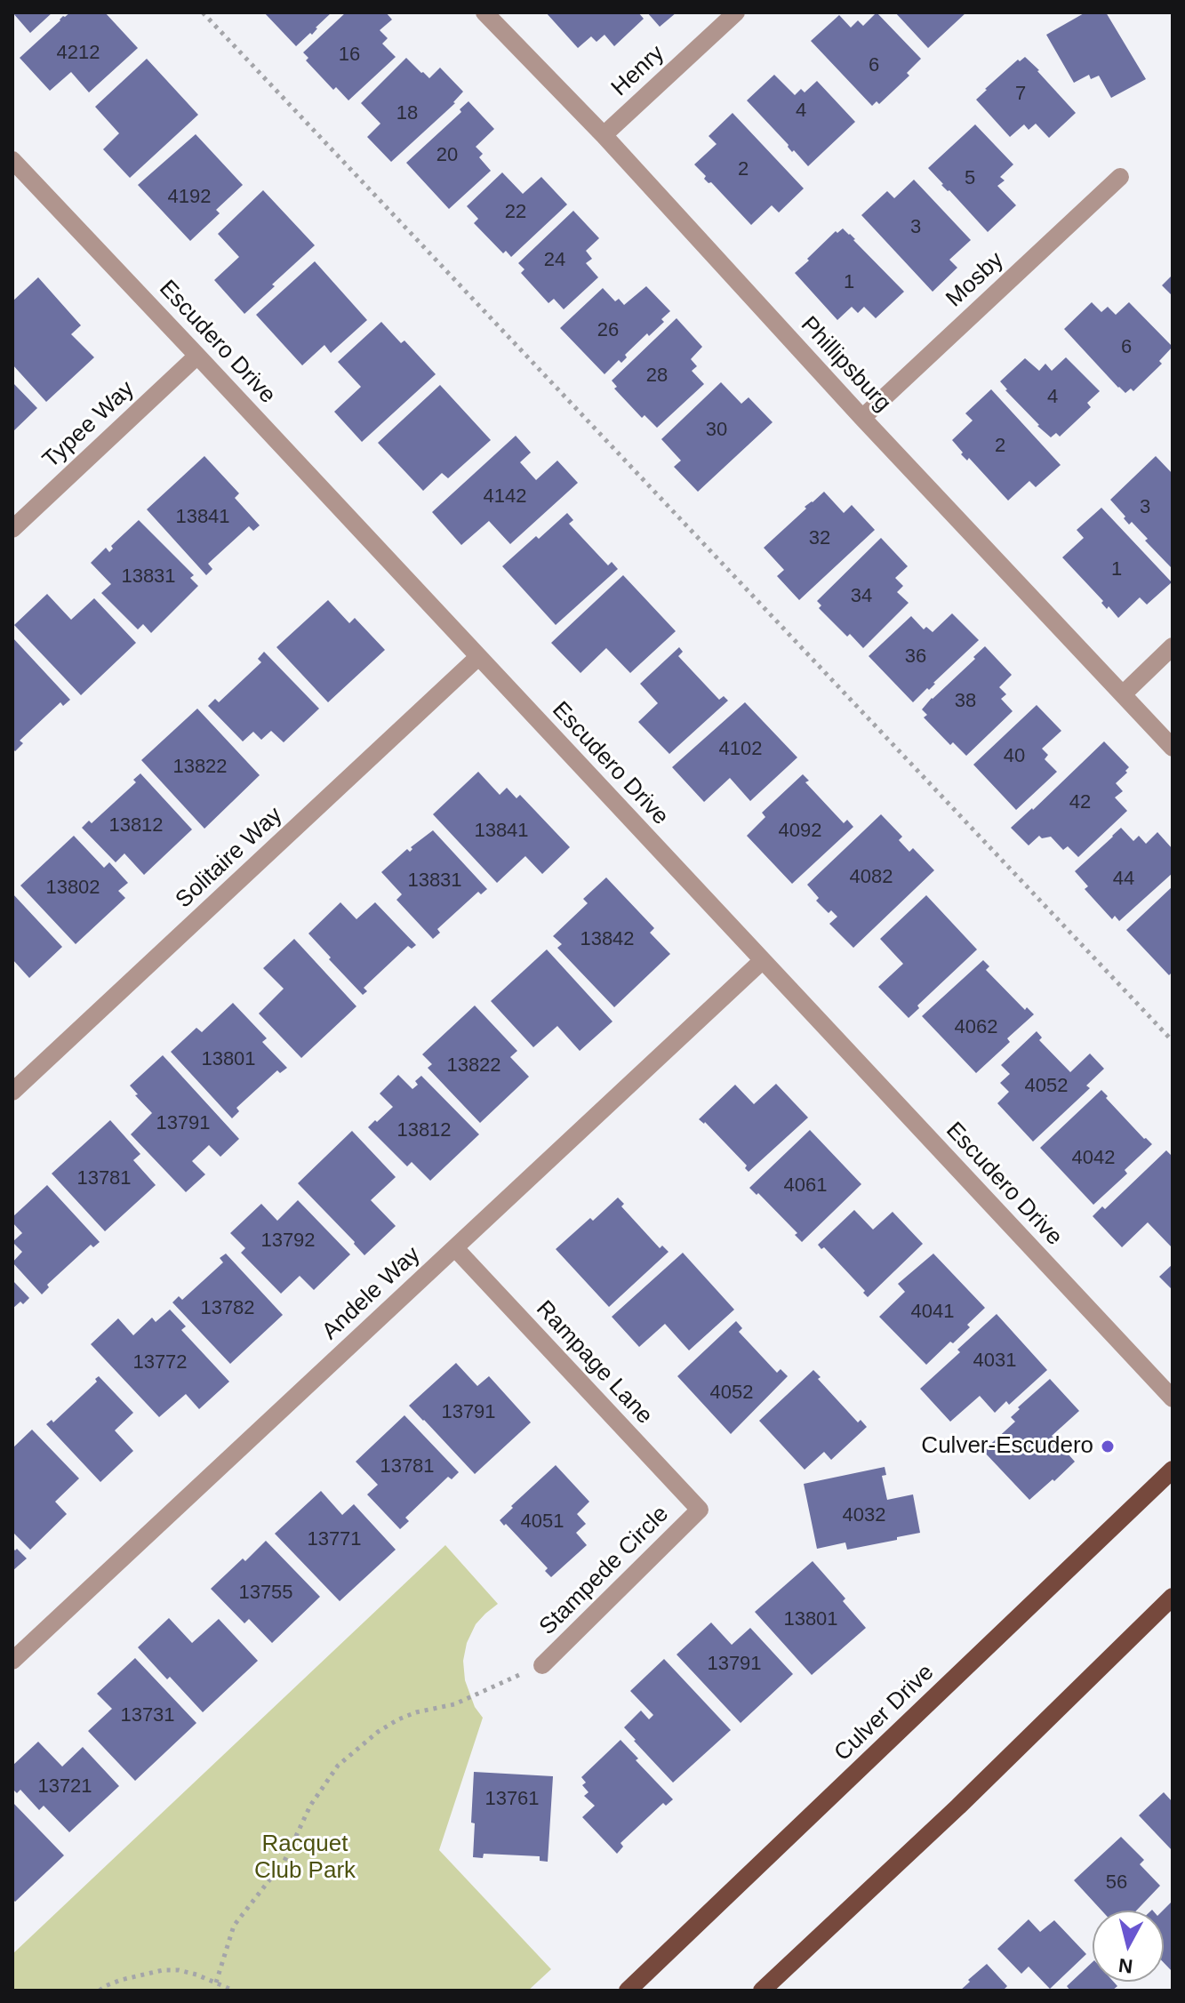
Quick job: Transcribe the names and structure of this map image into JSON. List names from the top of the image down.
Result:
{
  "streets": {
    "main road": ["Culver Drive"],
    "street": [
      "Henry",
      "Mosby",
      "Escudero Drive",
      "Phillipsburg",
      "Typee Way",
      "Solitaire Way",
      "Andele Way",
      "Rampage Lane",
      "Stampede Circle"
    ]
  },
  "crossings": [
    ["Henry", "Phillipsburg"],
    ["Mosby", "Phillipsburg"],
    ["Escudero Drive", "Typee Way"],
    ["Escudero Drive", "Solitaire Way"],
    ["Escudero Drive", "Andele Way"],
    ["Andele Way", "Rampage Lane"],
    ["Rampage Lane", "Stampede Circle"]
  ],
  "parks": ["Racquet Club Park"],
  "places": ["Culver-Escudero"],
  "house_numbers": [
    "4212",
    "16",
    "6",
    "7",
    "4",
    "18",
    "20",
    "2",
    "5",
    "4192",
    "22",
    "3",
    "24",
    "1",
    "26",
    "6",
    "28",
    "4",
    "30",
    "2",
    "4142",
    "3",
    "13841",
    "32",
    "1",
    "13831",
    "34",
    "36",
    "38",
    "4102",
    "40",
    "13822",
    "42",
    "13812",
    "13841",
    "4092",
    "4082",
    "44",
    "13831",
    "13802",
    "13842",
    "4062",
    "13801",
    "13822",
    "4052",
    "13791",
    "13812",
    "4042",
    "13781",
    "4061",
    "13792",
    "13782",
    "4041",
    "4031",
    "13772",
    "4052",
    "13791",
    "13781",
    "4032",
    "4051",
    "13771",
    "13755",
    "13801",
    "13791",
    "13731",
    "13721",
    "13761",
    "56"
  ],
  "north": "bottom"
}
